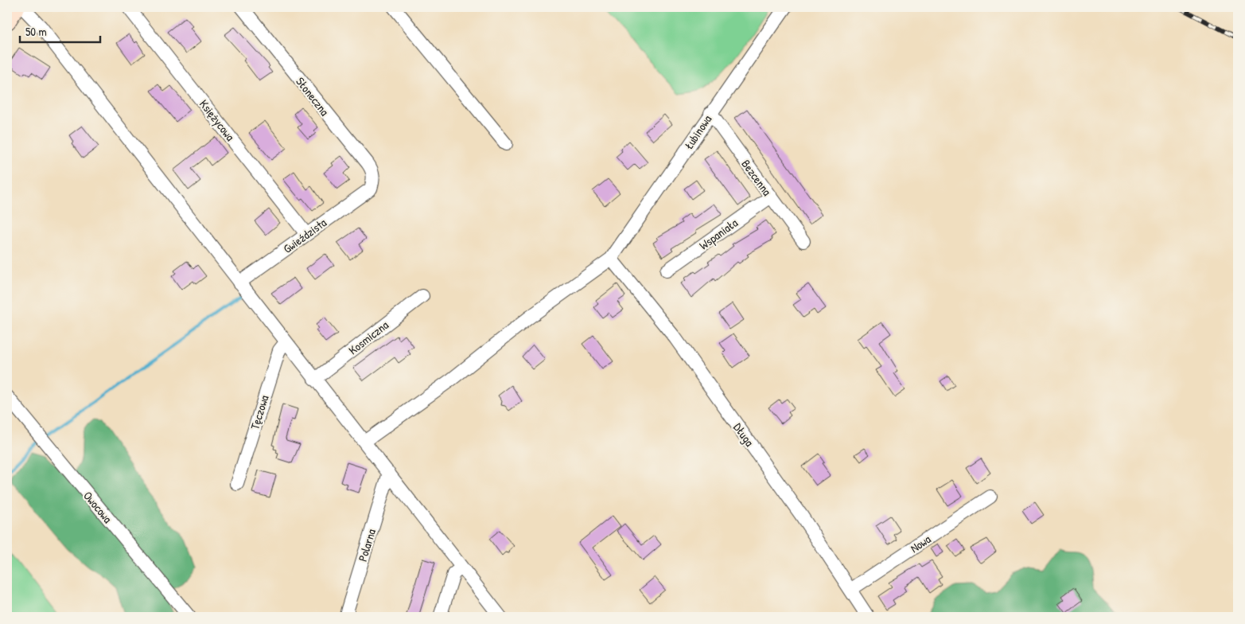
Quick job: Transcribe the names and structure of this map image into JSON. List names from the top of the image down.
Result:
{
  "streets": {
    "street": [
      "Słoneczna",
      "Księżycowa",
      "Łubinowa",
      "Bezcenna",
      "Wspaniała",
      "Gwieździsta",
      "Kosmiczna",
      "Tęczowa",
      "Długa",
      "Owocowa",
      "Nowa",
      "Polarna"
    ]
  },
  "crossings": [
    ["Słoneczna", "Gwieździsta"],
    ["Księżycowa", "Gwieździsta"],
    ["Łubinowa", "Bezcenna"],
    ["Łubinowa", "Długa"],
    ["Bezcenna", "Wspaniała"],
    ["Długa", "Nowa"]
  ],
  "scale_bar": "50 m"
}
